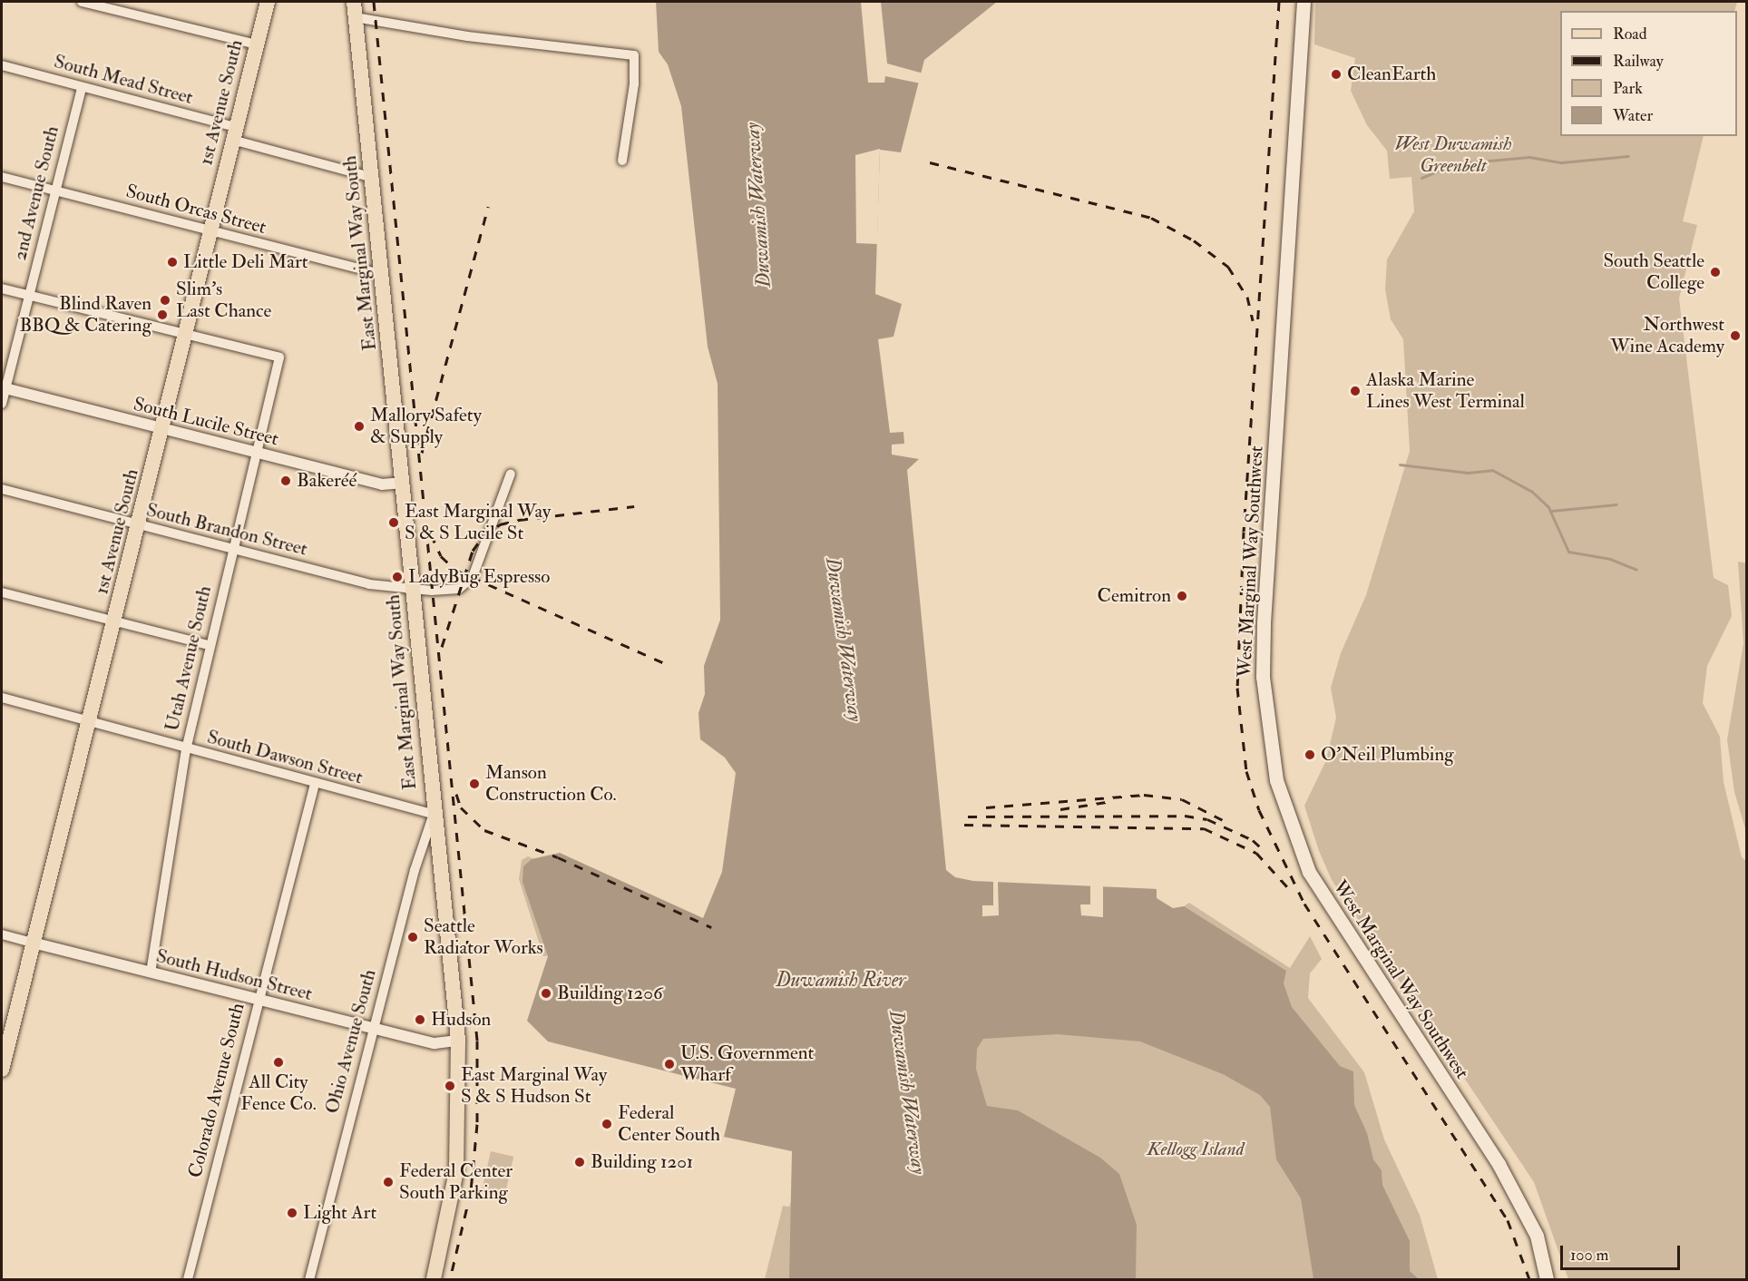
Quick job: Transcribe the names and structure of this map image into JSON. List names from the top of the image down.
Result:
{
  "streets": {
    "main road": ["1st Avenue South", "East Marginal Way South", "West Marginal Way Southwest"],
    "street": [
      "South Mead Street",
      "2nd Avenue South",
      "South Orcas Street",
      "South Lucile Street",
      "South Brandon Street",
      "Utah Avenue South",
      "South Dawson Street",
      "South Hudson Street",
      "Ohio Avenue South",
      "Colorado Avenue South"
    ]
  },
  "crossings": [
    ["South Mead Street", "1st Avenue South"],
    ["South Mead Street", "2nd Avenue South"],
    ["South Mead Street", "East Marginal Way South"],
    ["1st Avenue South", "South Orcas Street"],
    ["1st Avenue South", "South Lucile Street"],
    ["1st Avenue South", "South Brandon Street"],
    ["1st Avenue South", "Utah Avenue South"],
    ["1st Avenue South", "South Dawson Street"],
    ["1st Avenue South", "South Hudson Street"],
    ["2nd Avenue South", "South Orcas Street"],
    ["2nd Avenue South", "South Lucile Street"],
    ["South Orcas Street", "East Marginal Way South"],
    ["East Marginal Way South", "South Lucile Street"],
    ["East Marginal Way South", "South Brandon Street"],
    ["East Marginal Way South", "South Dawson Street"],
    ["East Marginal Way South", "South Hudson Street"],
    ["East Marginal Way South", "Ohio Avenue South"],
    ["South Lucile Street", "Utah Avenue South"],
    ["South Brandon Street", "Utah Avenue South"],
    ["Utah Avenue South", "South Dawson Street"],
    ["Utah Avenue South", "South Hudson Street"],
    ["South Dawson Street", "Ohio Avenue South"],
    ["South Dawson Street", "Colorado Avenue South"],
    ["South Hudson Street", "Ohio Avenue South"],
    ["South Hudson Street", "Colorado Avenue South"]
  ],
  "water": ["Duwamish Waterway", "Duwamish River"],
  "parks": ["West Duwamish Greenbelt", "Kellogg Island"],
  "places": [
    "CleanEarth",
    "Little Deli Mart",
    "South Seattle College",
    "Slim's Last Chance",
    "Blind Raven BBQ & Catering",
    "Northwest Wine Academy",
    "Alaska Marine Lines West Terminal",
    "Mallory Safety & Supply",
    "Bakeréé",
    "East Marginal Way S & S Lucile St",
    "LadyBug Espresso",
    "Cemitron",
    "O'Neil Plumbing",
    "Manson Construction Co.",
    "Seattle Radiator Works",
    "Building 1206",
    "Hudson",
    "All City Fence Co.",
    "U.S. Government Wharf",
    "East Marginal Way S & S Hudson St",
    "Federal Center South",
    "Building 1201",
    "Federal Center South Parking",
    "Light Art"
  ],
  "legend": [
    "Road",
    "Railway",
    "Park",
    "Water"
  ],
  "scale_bar": "100 m"
}
